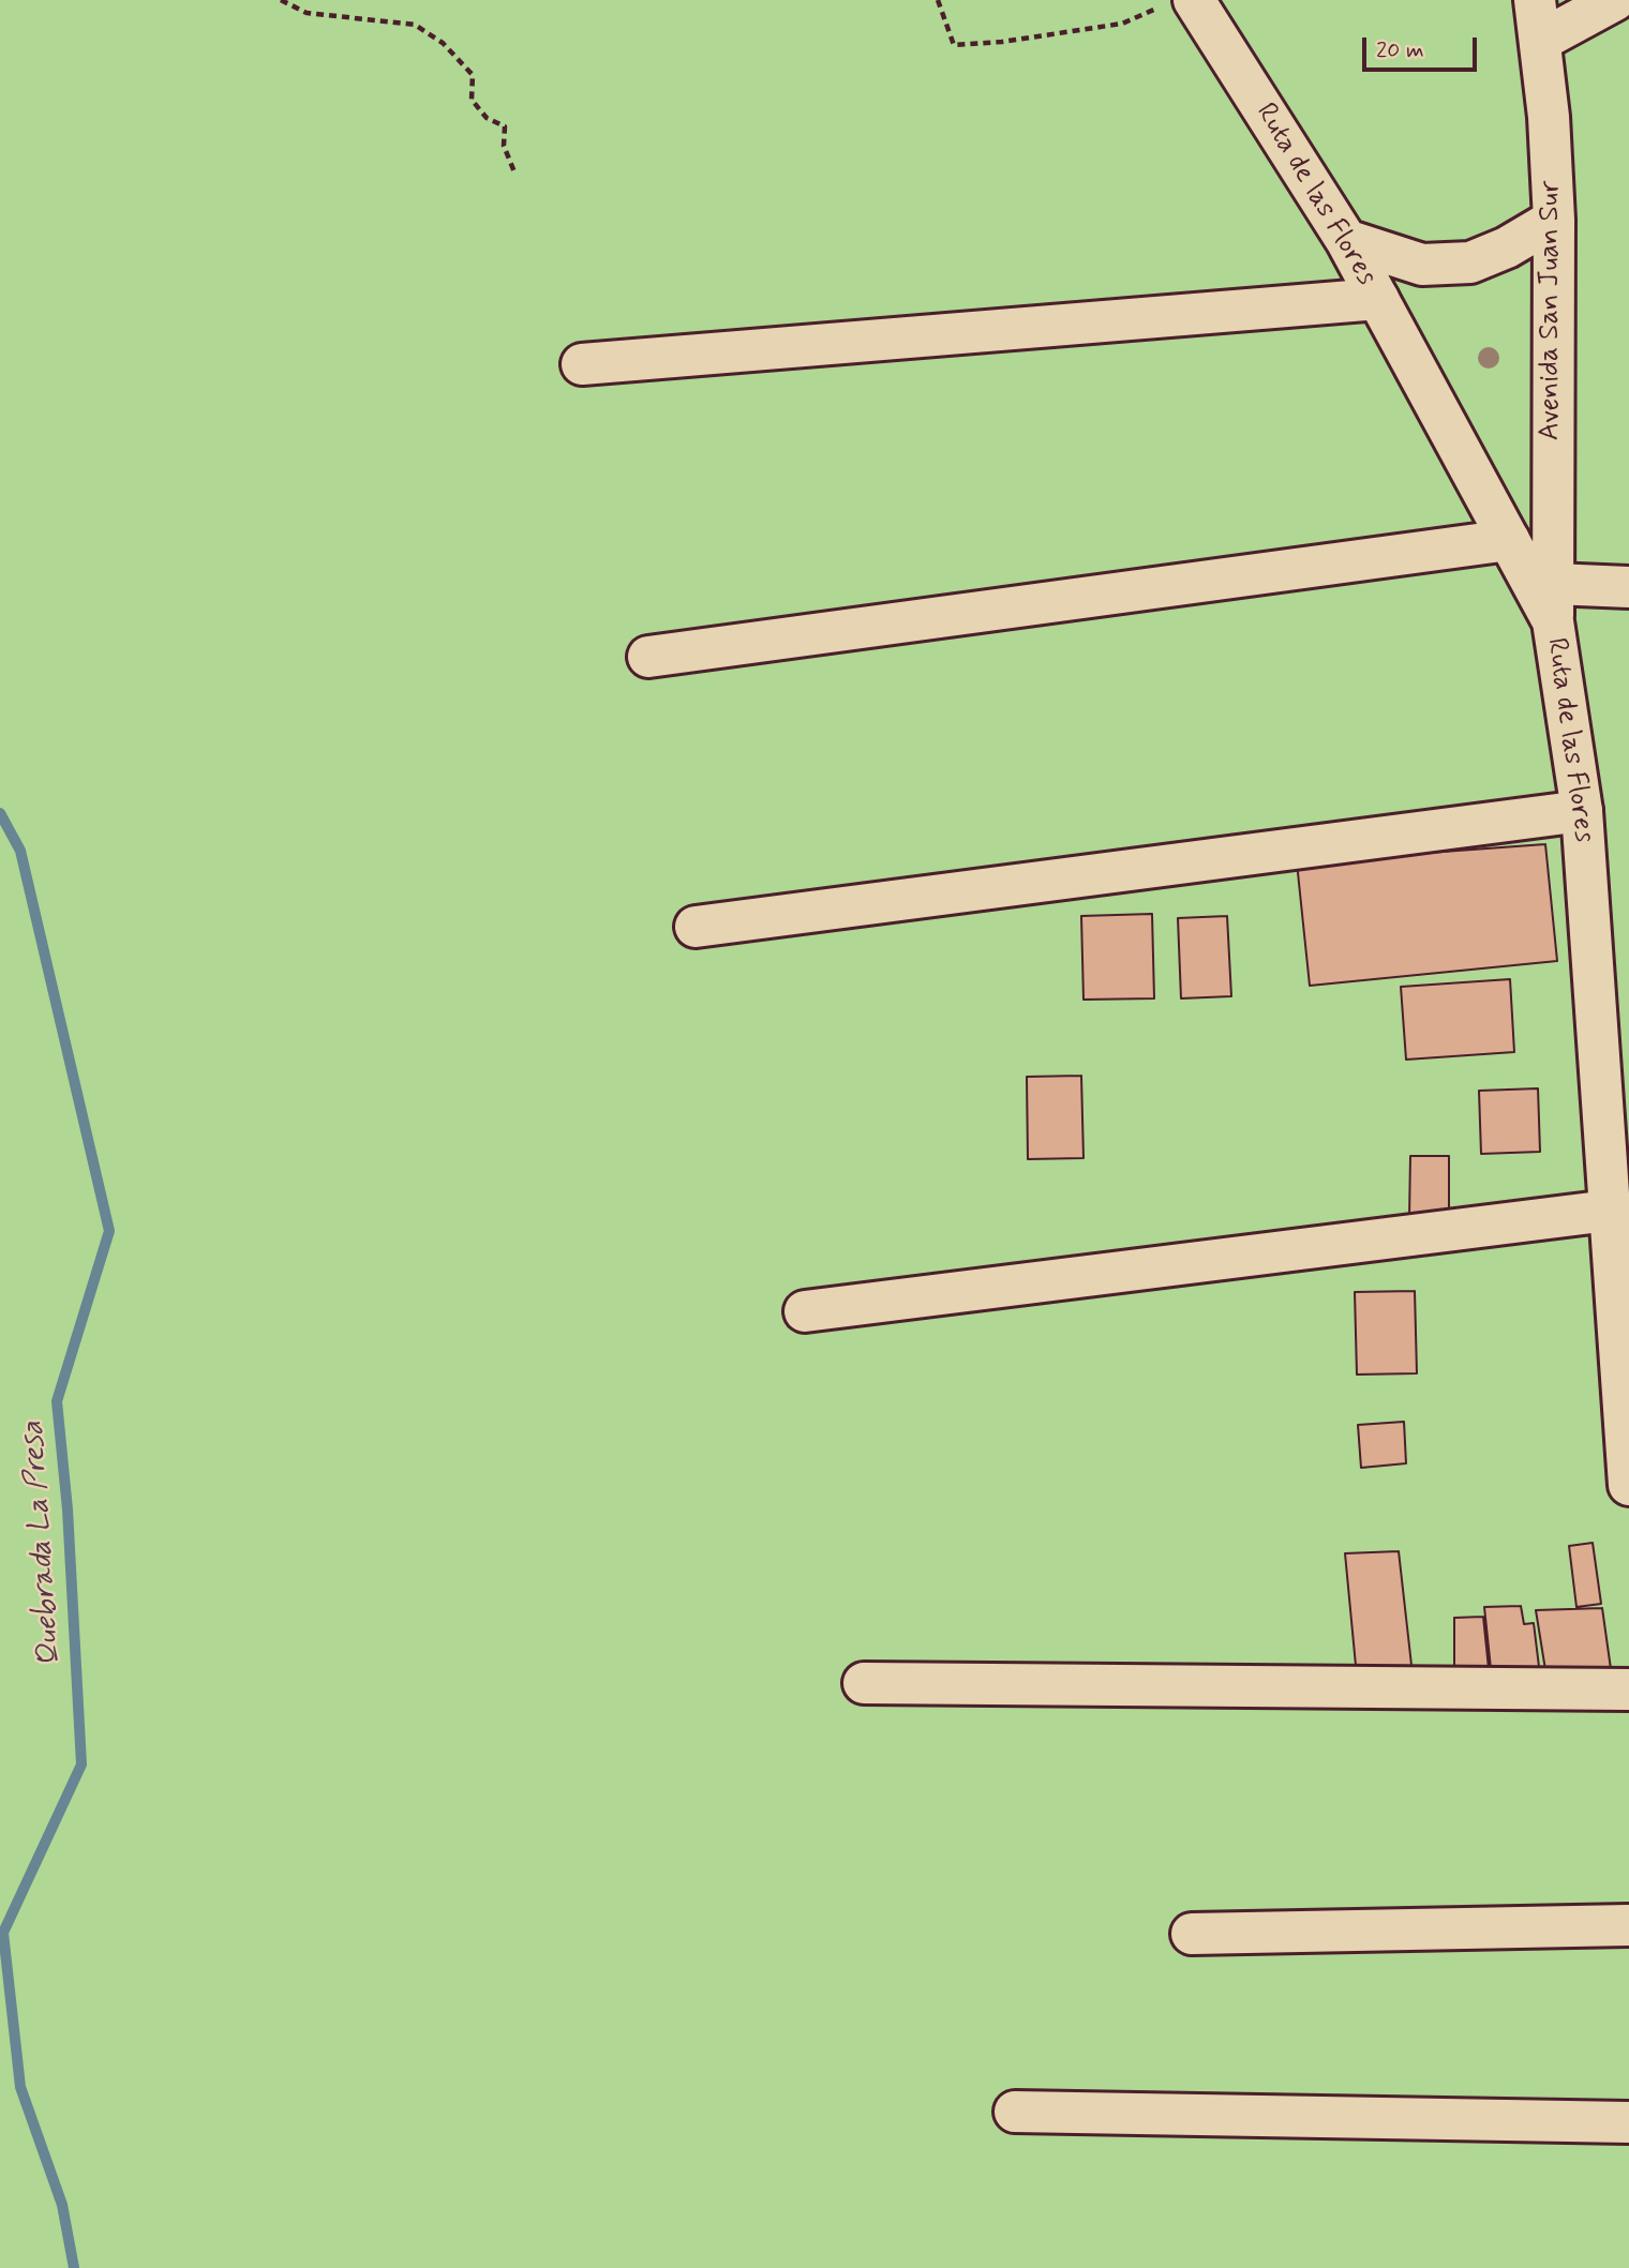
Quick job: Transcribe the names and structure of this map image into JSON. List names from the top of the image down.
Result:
{
  "streets": {
    "street": ["Ruta de las Flores", "Avenida San Juan Sur"]
  },
  "crossings": [
    ["Ruta de las Flores", "Avenida San Juan Sur"]
  ],
  "water": ["Quebrada La Presa"],
  "scale_bar": "20 m"
}
